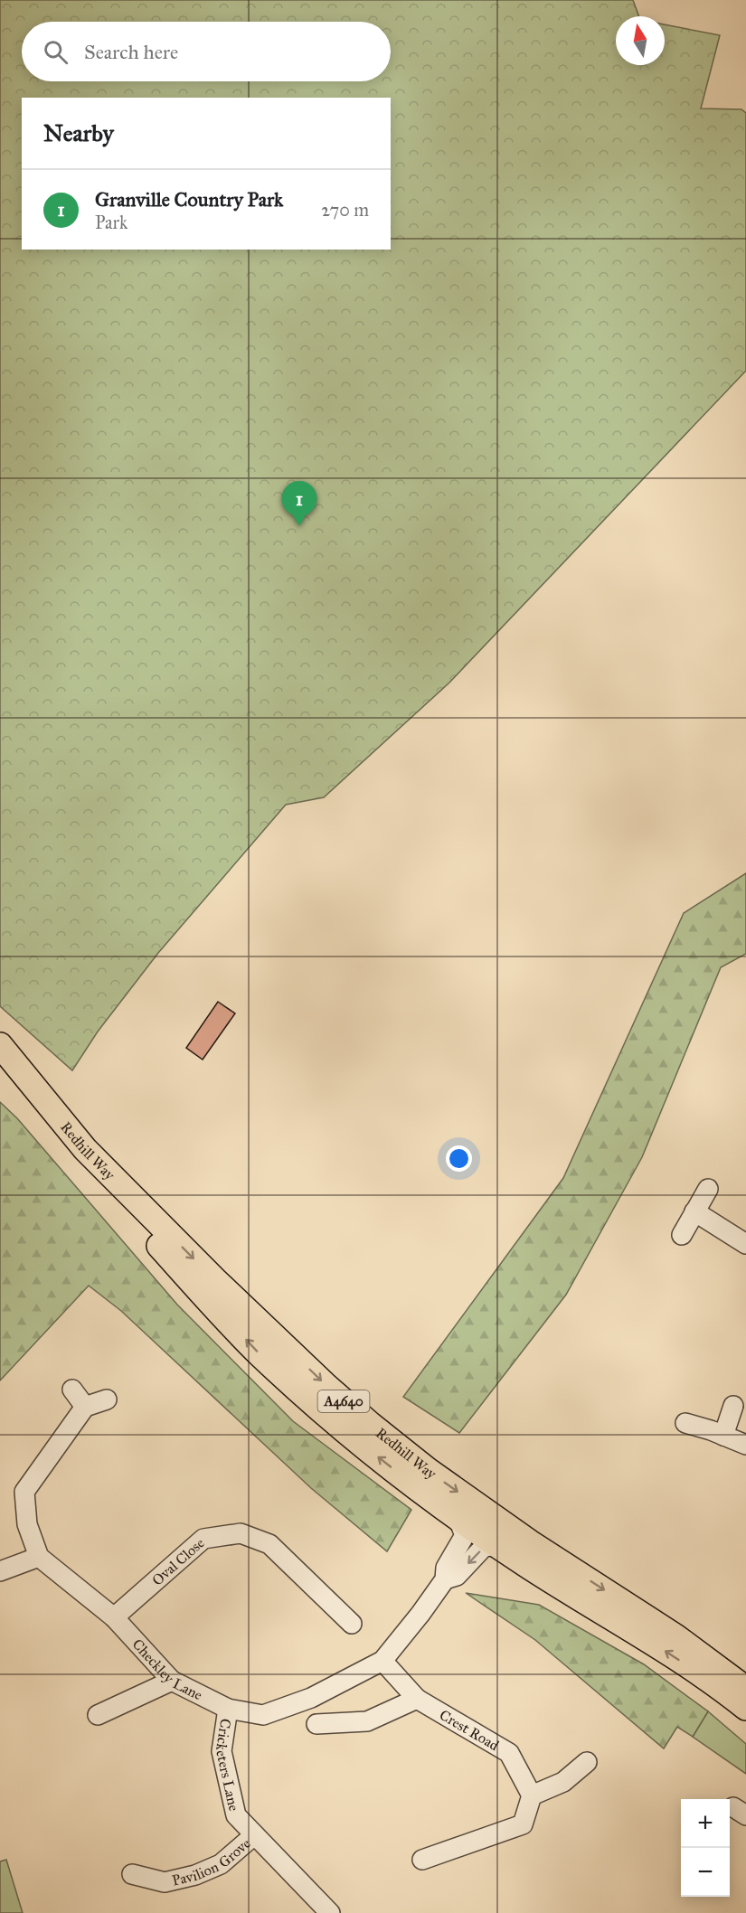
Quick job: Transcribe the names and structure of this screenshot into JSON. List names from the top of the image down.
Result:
{
  "streets": {
    "main road": ["Redhill Way", "A4640"],
    "street": [
      "Oval Close",
      "Checkley Lane",
      "Crest Road",
      "Cricketers Lane",
      "Pavilion Grove"
    ]
  },
  "crossings": [
    ["Redhill Way", "Checkley Lane"],
    ["Oval Close", "Checkley Lane"],
    ["Checkley Lane", "Crest Road"],
    ["Checkley Lane", "Cricketers Lane"],
    ["Cricketers Lane", "Pavilion Grove"]
  ],
  "north": "top",
  "page": {
    "search": "Search here",
    "heading": "Nearby",
    "list": [
      {
        "mark": "1",
        "name": "Granville Country Park",
        "note": "Park",
        "value": "270 m"
      }
    ],
    "pins": "1",
    "map_buttons": ["+", "−"]
  }
}
